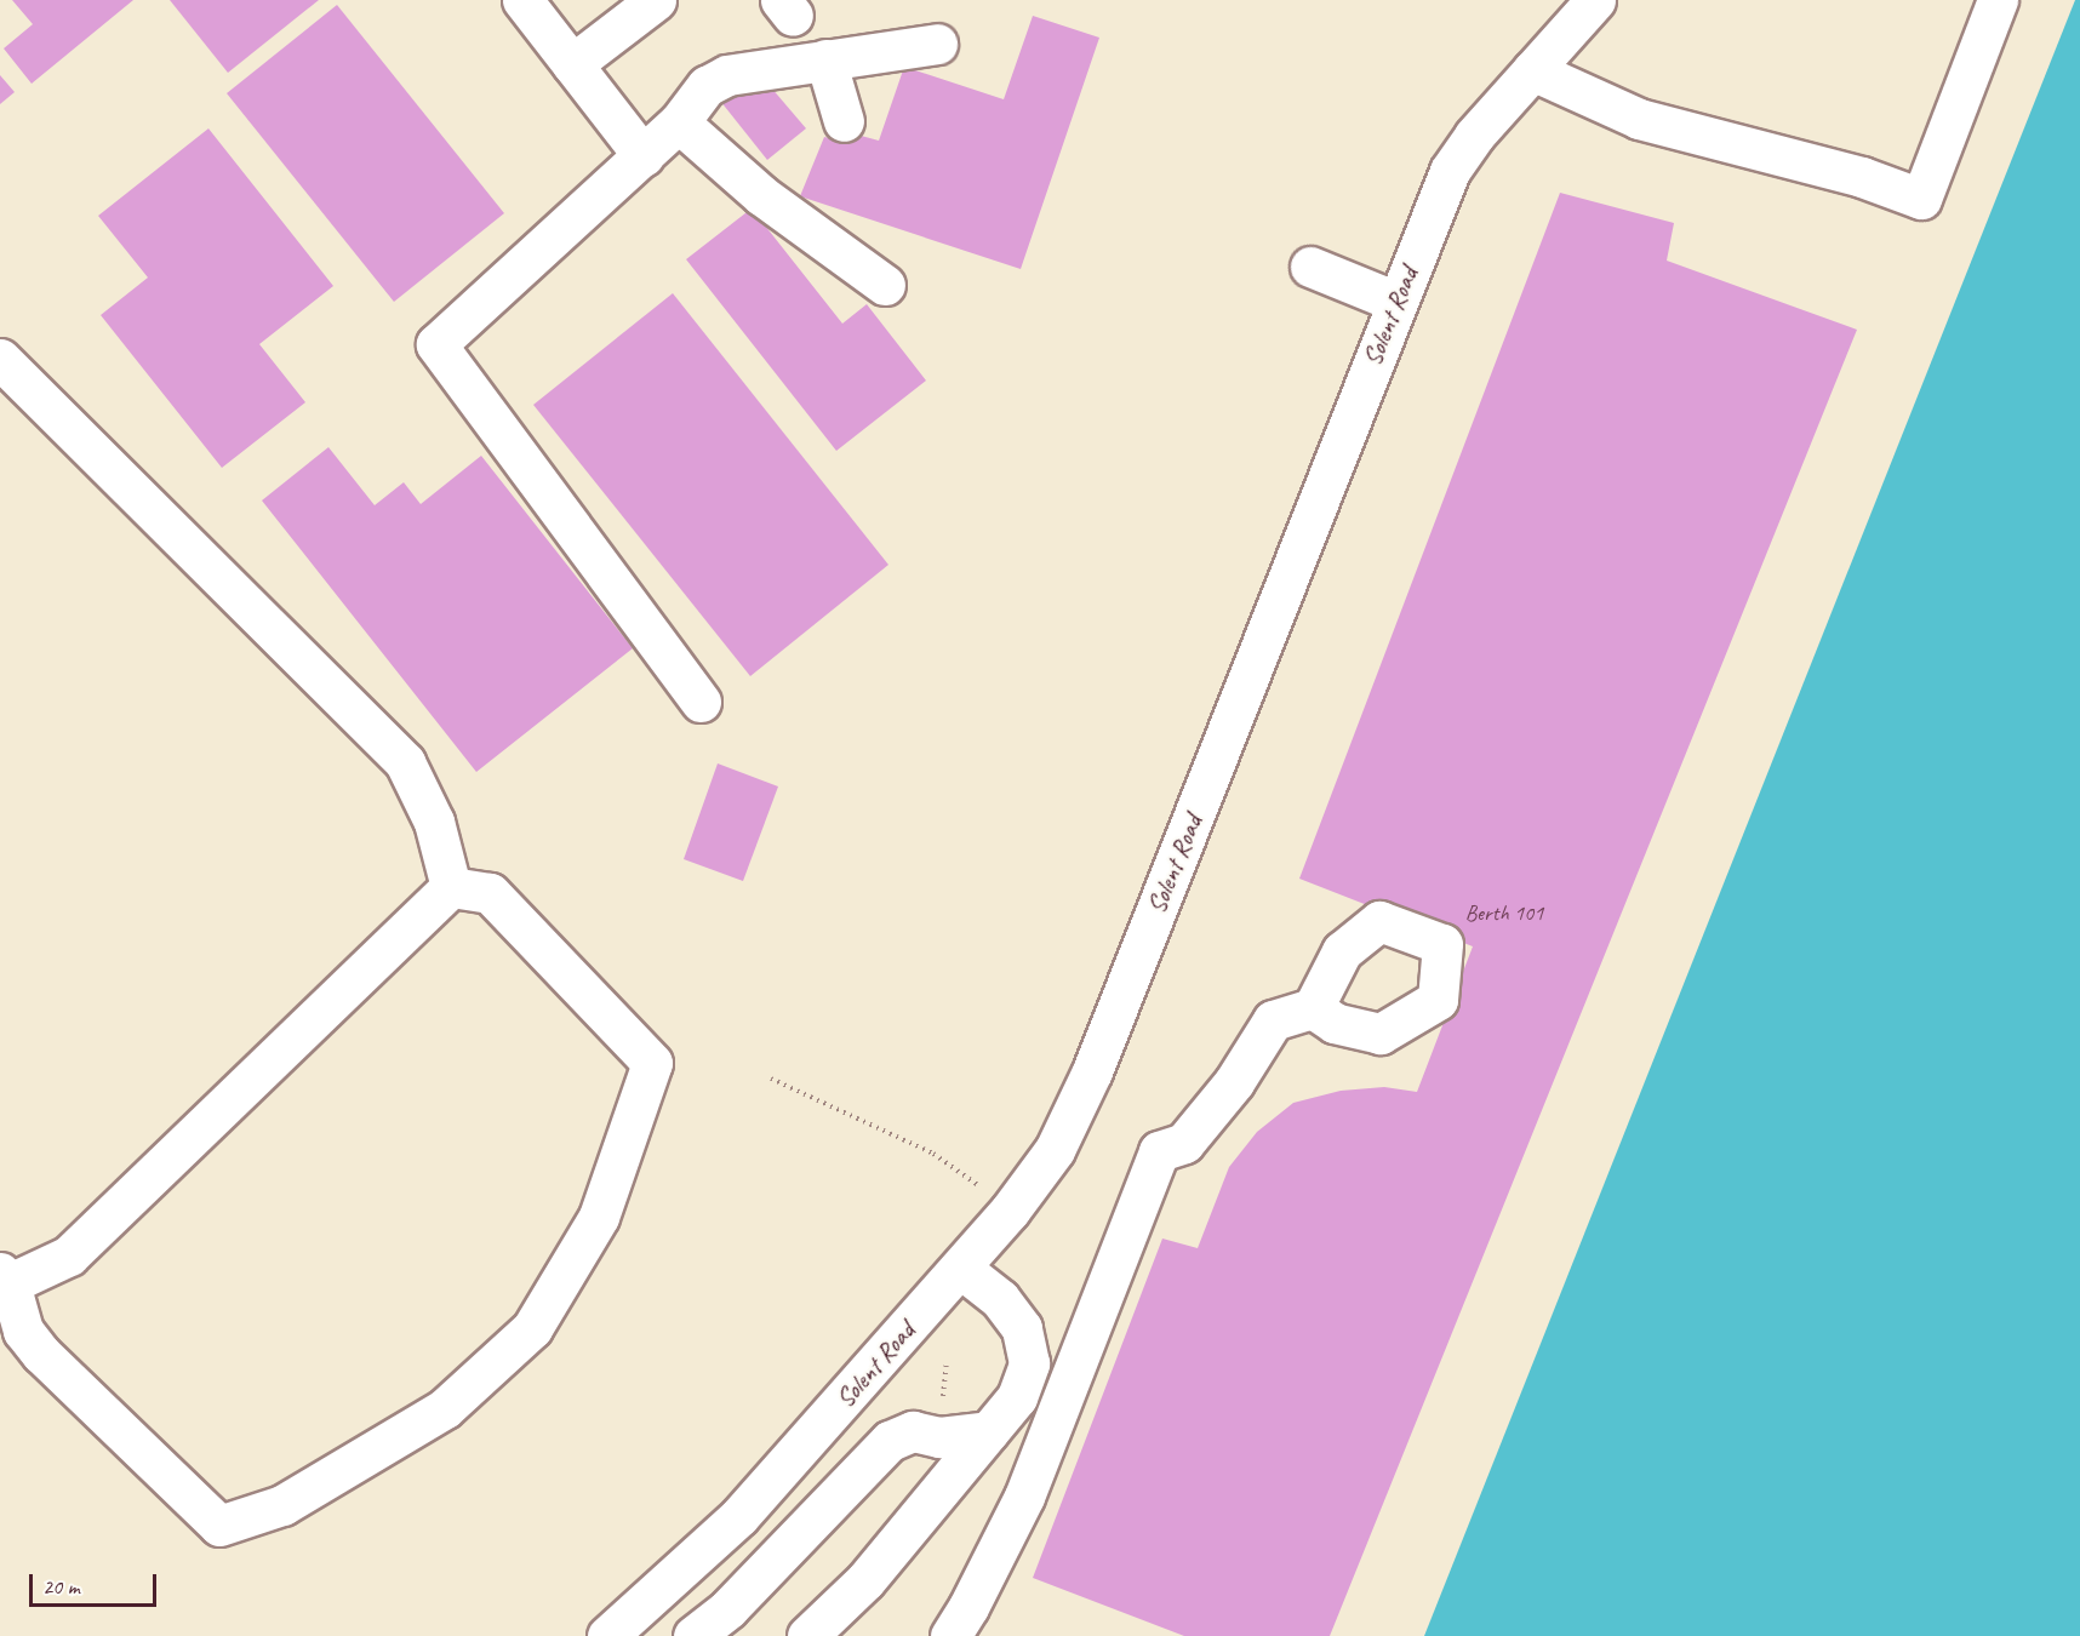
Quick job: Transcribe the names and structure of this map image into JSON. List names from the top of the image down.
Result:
{
  "streets": {
    "street": ["Solent Road"]
  },
  "house_numbers": ["Berth 101"],
  "scale_bar": "20 m"
}
